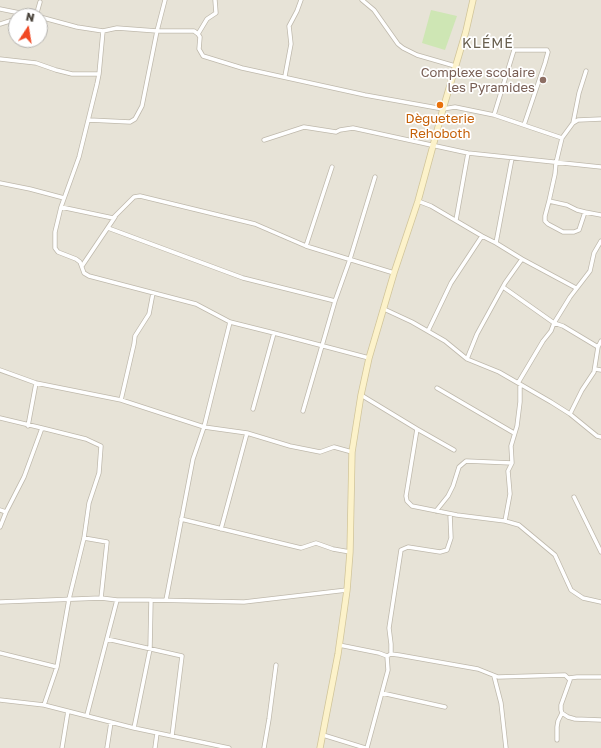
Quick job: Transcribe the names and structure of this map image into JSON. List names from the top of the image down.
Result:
{
  "districts": ["KLÉMÉ"],
  "places": ["Complexe scolaire les Pyramides", "Dègueterie Rehoboth"],
  "north": "top"
}
